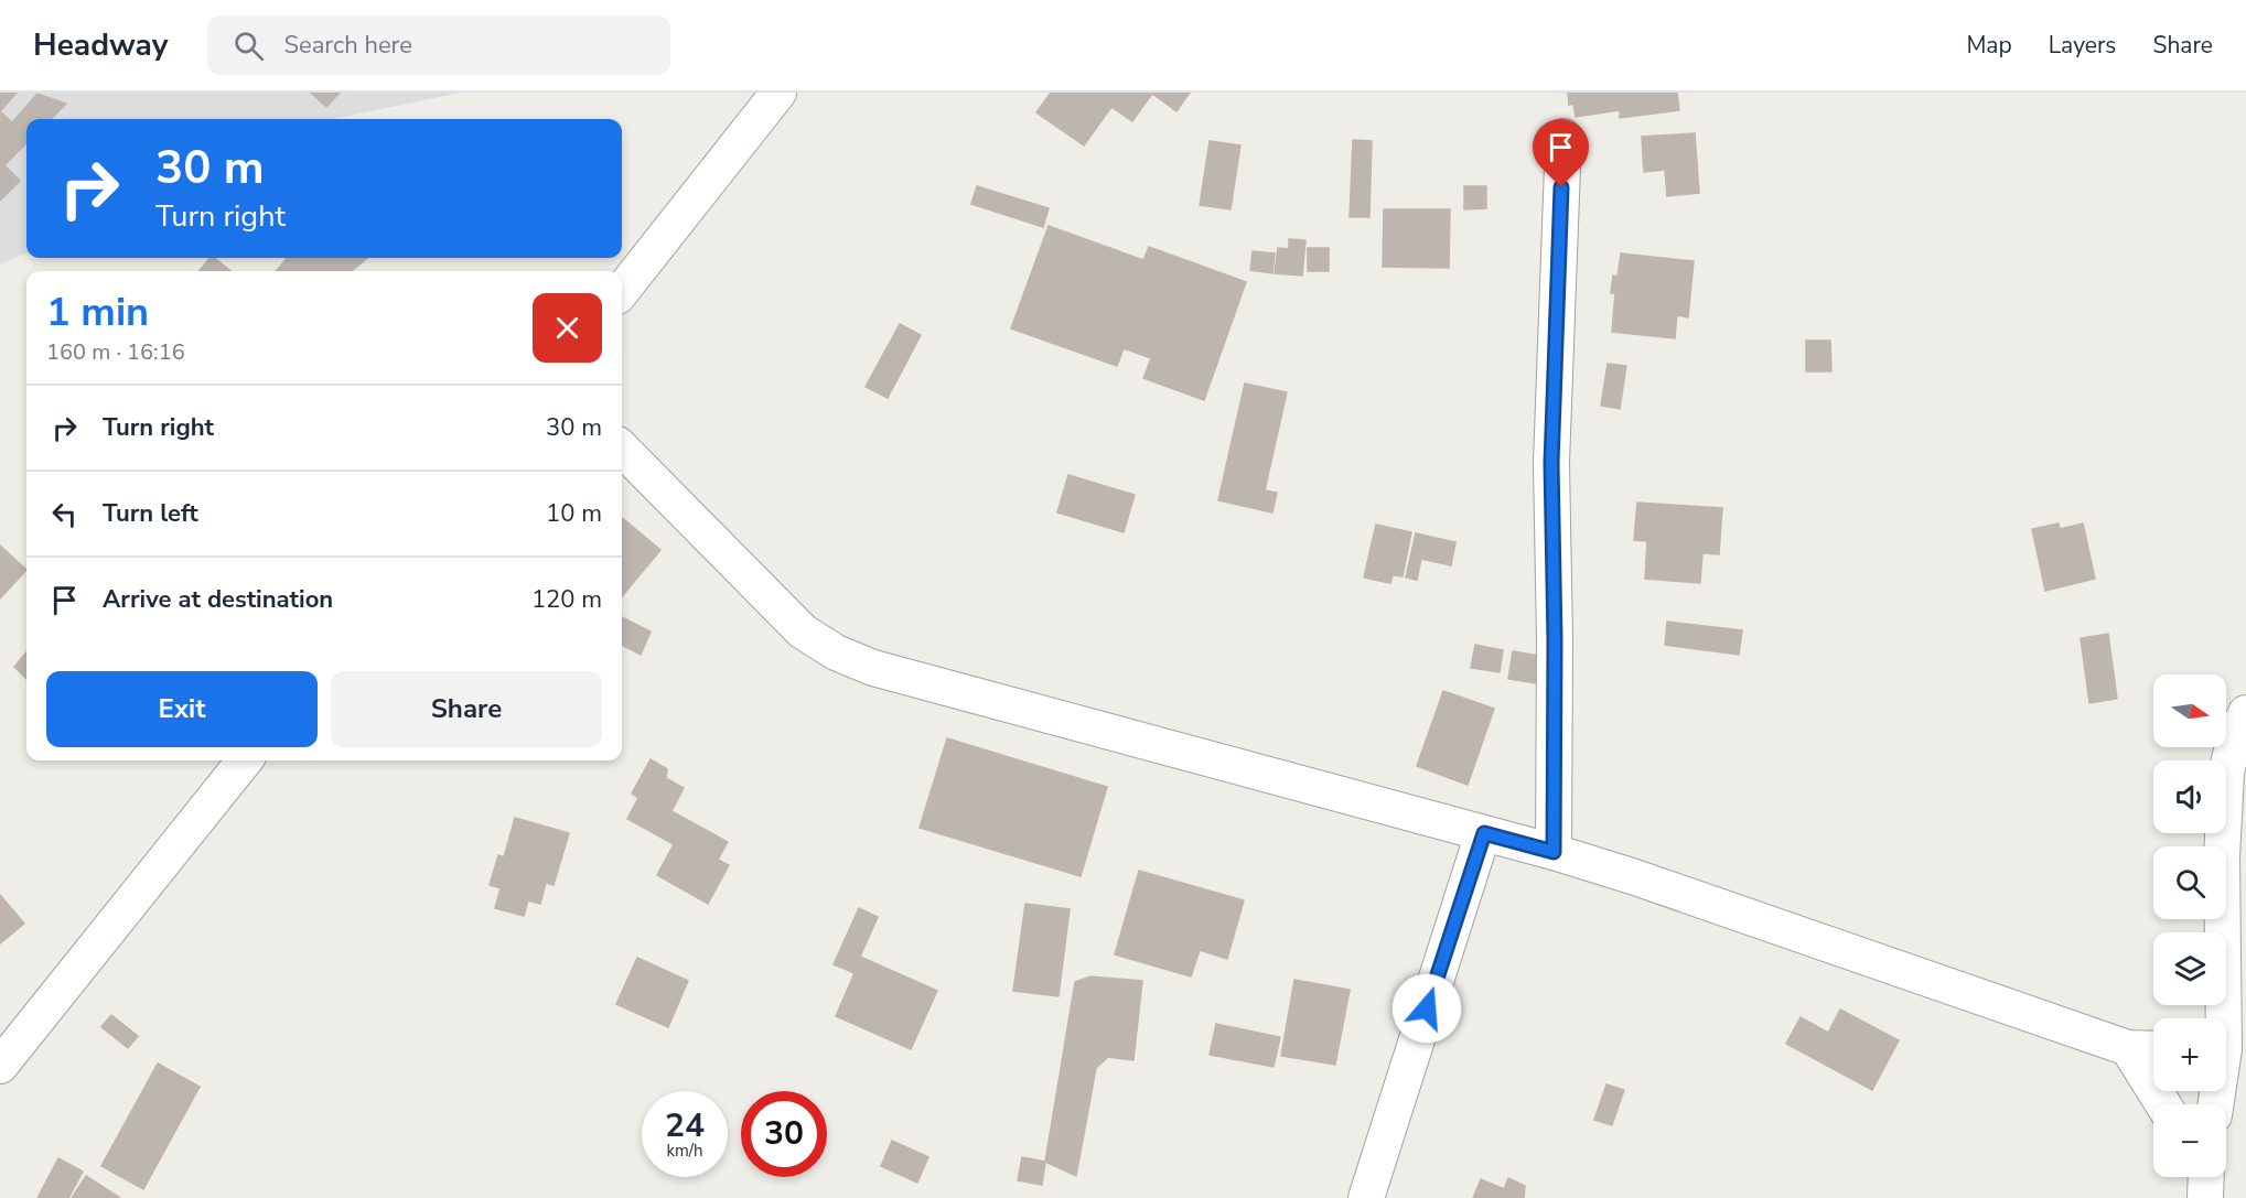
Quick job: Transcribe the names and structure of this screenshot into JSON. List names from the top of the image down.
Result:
{
  "north": "right",
  "page": {
    "header": "Headway",
    "search": "Search here",
    "nav": ["Map", "Layers", "Share"],
    "turn": ["30 m", "Turn right"],
    "heading": ["1 min", "160 m · 16:16"],
    "list": [
      {
        "name": "Turn right",
        "value": "30 m"
      },
      {
        "name": "Turn left",
        "value": "10 m"
      },
      {
        "name": "Arrive at destination",
        "value": "120 m"
      }
    ],
    "buttons": ["Exit", "Share"],
    "map_buttons": ["+", "−"],
    "speed": "24 km/h",
    "limit": "30"
  }
}
